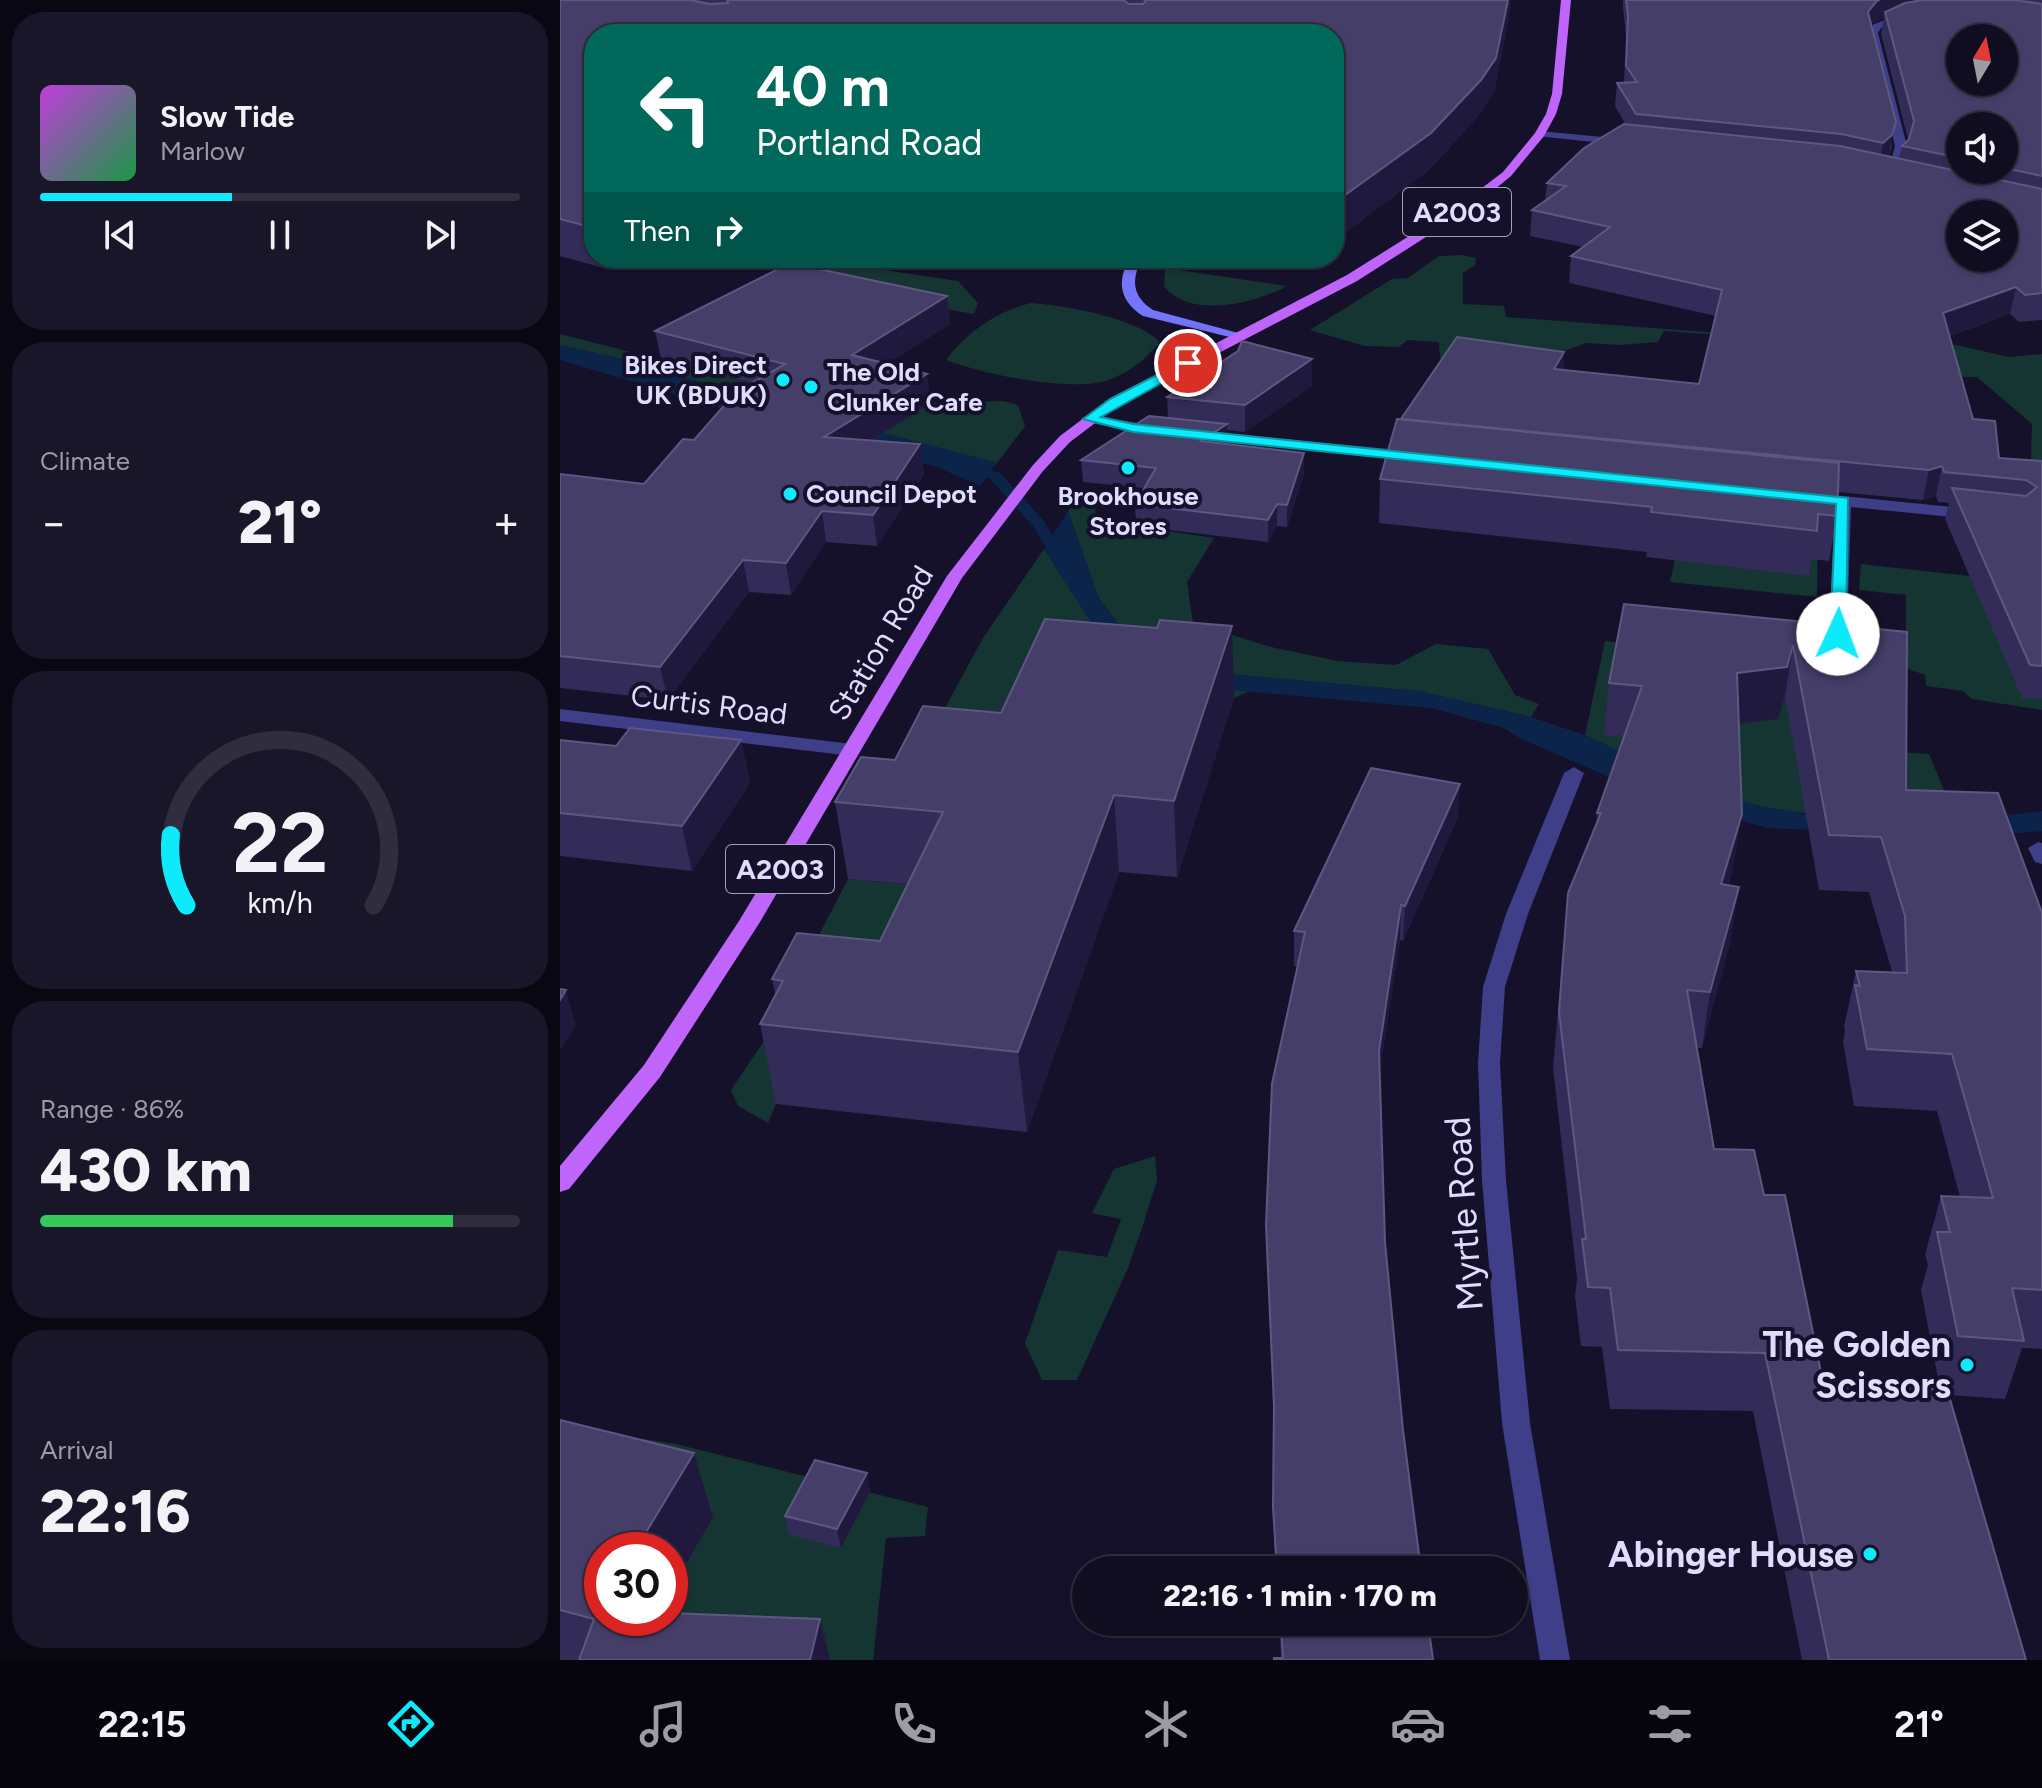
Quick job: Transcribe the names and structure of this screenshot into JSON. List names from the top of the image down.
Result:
{
  "streets": {
    "main road": ["A2003", "Station Road"],
    "street": ["Curtis Road", "Myrtle Road"]
  },
  "crossings": [
    ["A2003", "Station Road"],
    ["Station Road", "Curtis Road"]
  ],
  "places": [
    "Bikes Direct UK (BDUK)",
    "The Old Clunker Cafe",
    "Brookhouse Stores",
    "Council Depot",
    "The Golden Scissors",
    "Abinger House"
  ],
  "north": "top",
  "page": {
    "turn": ["40 m", "Portland Road"],
    "song": ["Slow Tide", "Marlow"],
    "then": "Then",
    "tile": [
      "Climate",
      ["Range · 86%", "430 km"],
      ["Arrival", "22:16"]
    ],
    "heat": ["−", "21°", "+"],
    "limit": "30",
    "trip": "22:16 · 1 min · 170 m",
    "tabs": ["22:15", "21°"],
    "gauge": ["22", "km/h"]
  }
}
